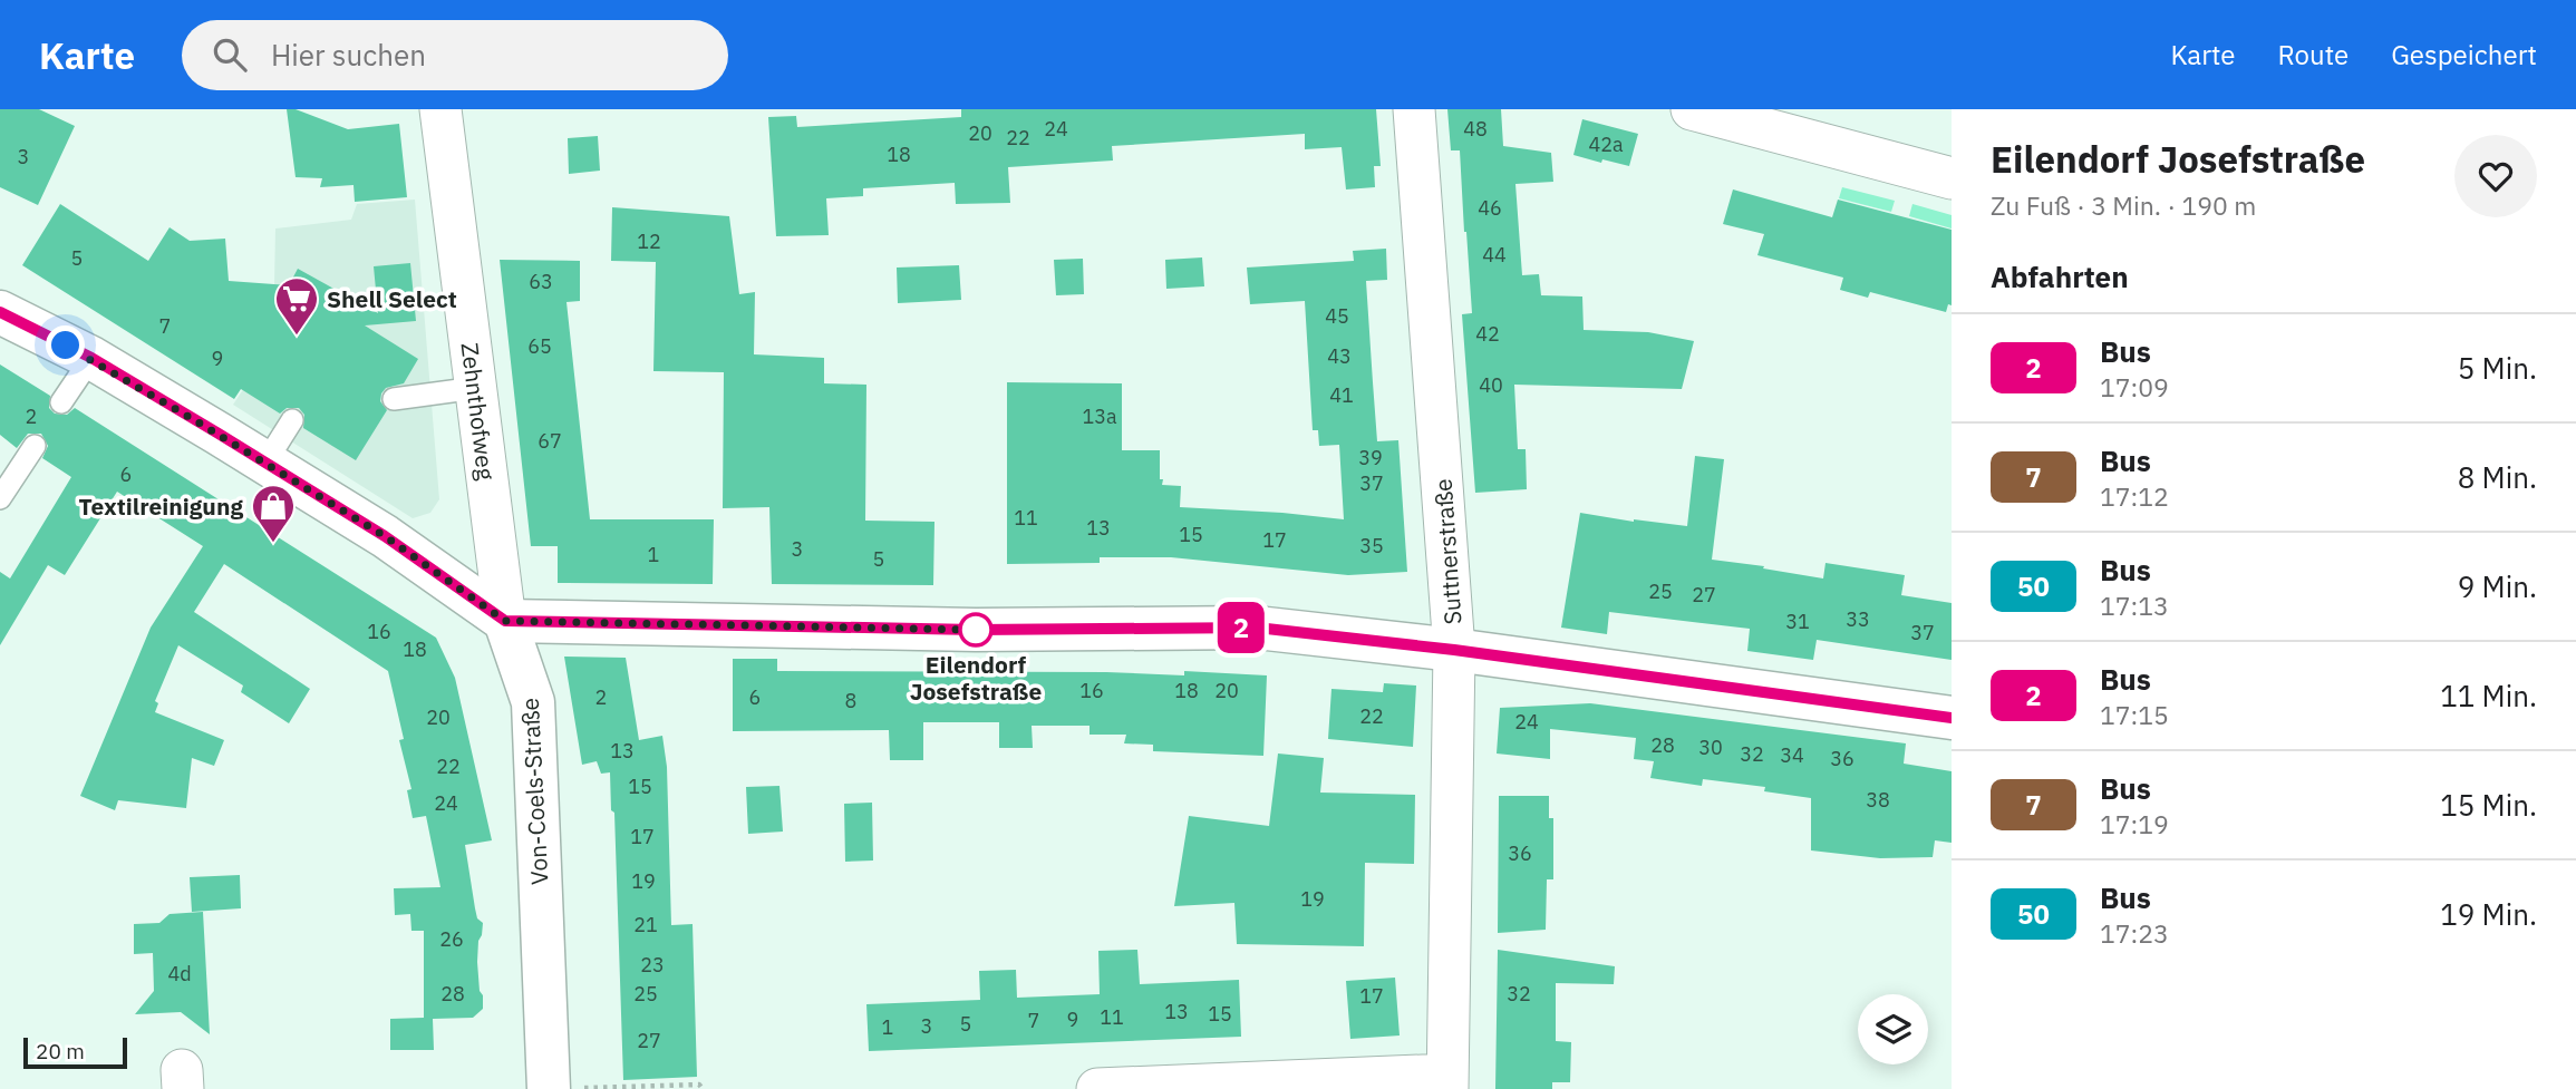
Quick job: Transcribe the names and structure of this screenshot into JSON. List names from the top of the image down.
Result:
{
  "streets": {
    "street": ["Zehnthofweg", "Suttnerstraße", "Von-Coels-Straße"]
  },
  "crossings": [
    ["Zehnthofweg", "Von-Coels-Straße"]
  ],
  "places": {
    "supermarket": ["Shell Select"],
    "shop": ["Textilreinigung"],
    "other": ["Eilendorf Josefstraße"]
  },
  "lines": ["bus line 2"],
  "house_numbers": [
    "24",
    "48",
    "20",
    "22",
    "42a",
    "18",
    "3",
    "46",
    "12",
    "44",
    "5",
    "63",
    "45",
    "7",
    "42",
    "65",
    "43",
    "9",
    "40",
    "41",
    "2",
    "13a",
    "67",
    "39",
    "6",
    "37",
    "11",
    "13",
    "15",
    "17",
    "35",
    "3",
    "1",
    "5",
    "25",
    "27",
    "33",
    "31",
    "16",
    "37",
    "18",
    "16",
    "18",
    "20",
    "2",
    "6",
    "8",
    "22",
    "20",
    "24",
    "28",
    "30",
    "13",
    "32",
    "34",
    "36",
    "22",
    "15",
    "38",
    "24",
    "17",
    "36",
    "19",
    "19",
    "21",
    "26",
    "23",
    "4d",
    "28",
    "25",
    "32",
    "17",
    "13",
    "15",
    "11",
    "9",
    "7",
    "5",
    "3",
    "1",
    "27"
  ],
  "scale_bar": "20 m",
  "page": {
    "header": "Karte",
    "search": "Hier suchen",
    "nav": ["Karte", "Route", "Gespeichert"],
    "on_map": "2",
    "heading": [
      ["Eilendorf Josefstraße", "Zu Fuß · 3 Min. · 190 m"],
      "Abfahrten"
    ],
    "list": [
      {
        "mark": "2",
        "name": "Bus",
        "note": "17:09",
        "value": "5 Min."
      },
      {
        "mark": "7",
        "name": "Bus",
        "note": "17:12",
        "value": "8 Min."
      },
      {
        "mark": "50",
        "name": "Bus",
        "note": "17:13",
        "value": "9 Min."
      },
      {
        "mark": "2",
        "name": "Bus",
        "note": "17:15",
        "value": "11 Min."
      },
      {
        "mark": "7",
        "name": "Bus",
        "note": "17:19",
        "value": "15 Min."
      },
      {
        "mark": "50",
        "name": "Bus",
        "note": "17:23",
        "value": "19 Min."
      }
    ],
    "scale": "20 m"
  }
}
